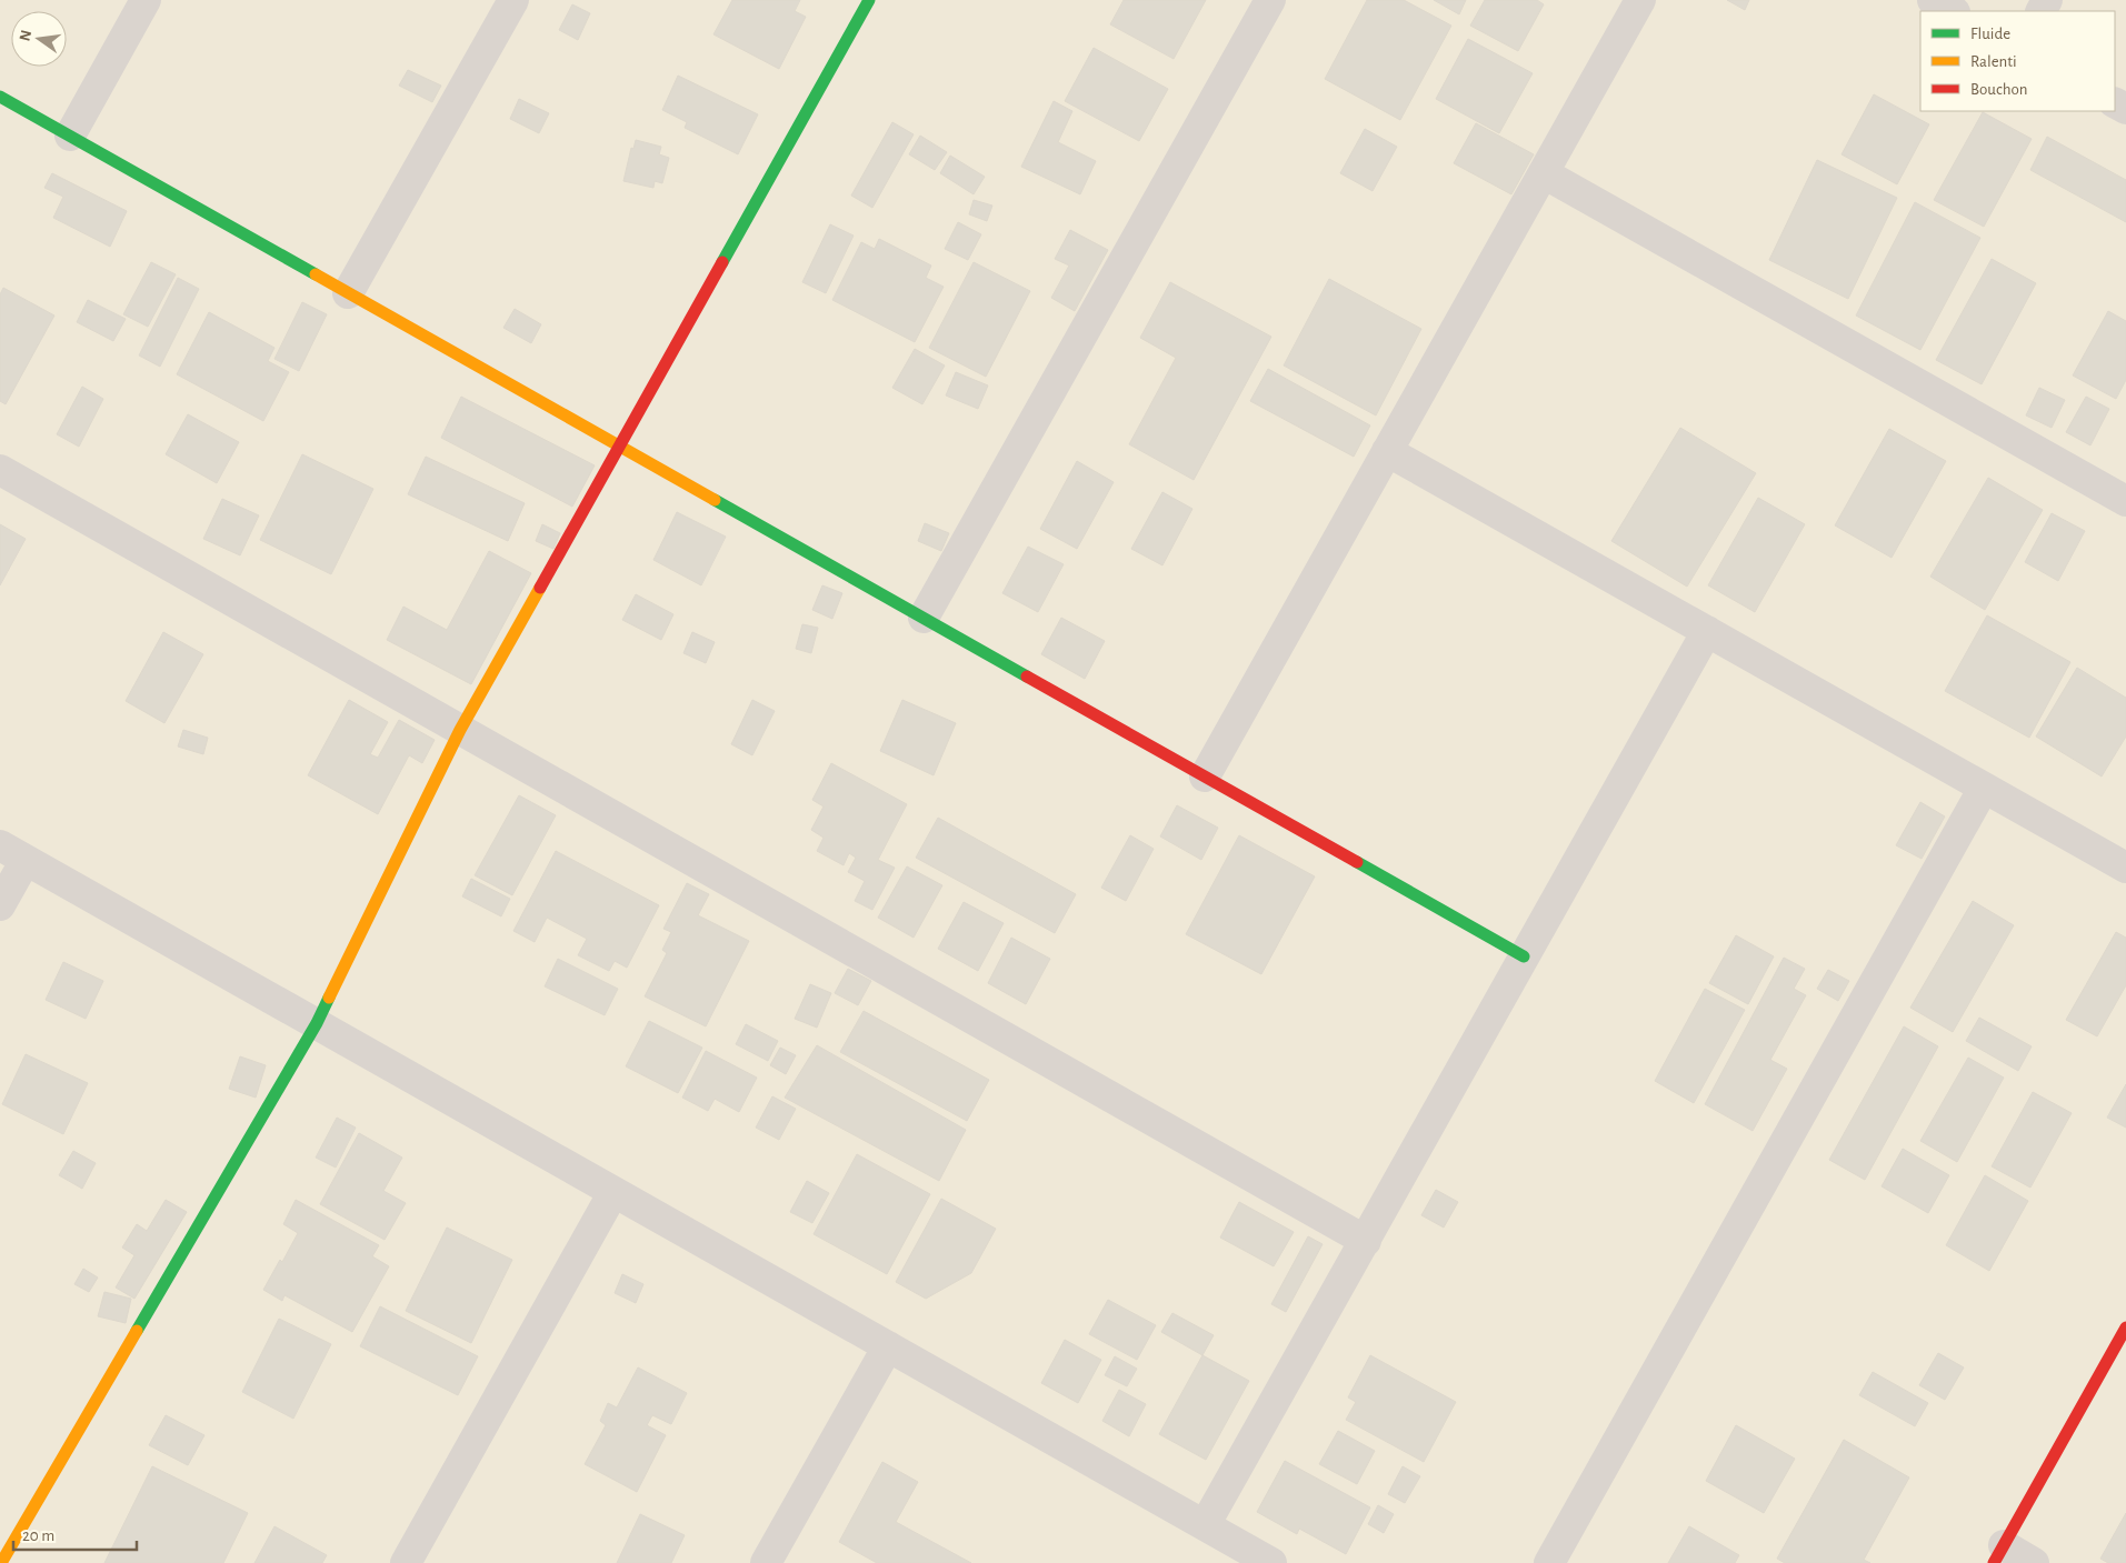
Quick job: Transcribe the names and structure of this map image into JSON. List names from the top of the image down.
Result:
{
  "legend": ["Fluide", "Ralenti", "Bouchon"],
  "scale_bar": "20 m",
  "north": "left"
}
